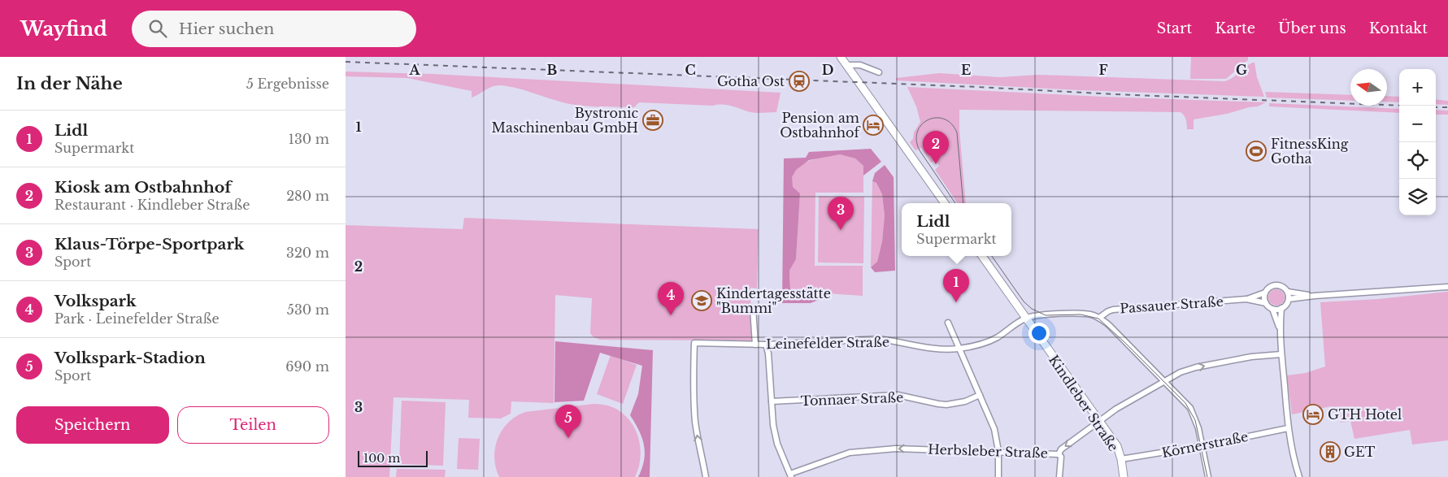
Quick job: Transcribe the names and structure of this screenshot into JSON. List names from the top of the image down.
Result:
{
  "streets": {
    "main road": ["Kindleber Straße"],
    "street": [
      "Passauer Straße",
      "Leinefelder Straße",
      "Tonnaer Straße",
      "Körnerstraße",
      "Herbsleber Straße"
    ]
  },
  "crossings": [
    ["Leinefelder Straße", "Kindleber Straße"],
    ["Kindleber Straße", "Körnerstraße"],
    ["Kindleber Straße", "Herbsleber Straße"]
  ],
  "places": {
    "station": ["Gotha Ost"],
    "office": ["Bystronic Maschinenbau GmbH"],
    "hotel": ["Pension am Ostbahnhof", "GTH Hotel"],
    "sports": ["FitnessKing Gotha"],
    "school or university": ["Kindertagesstätte \"Bummi\""],
    "building": ["GET"]
  },
  "scale_bar": "100 m",
  "north": "left",
  "page": {
    "header": "Wayfind",
    "search": "Hier suchen",
    "nav": [
      "Start",
      "Karte",
      "Über uns",
      "Kontakt"
    ],
    "heading": ["In der Nähe", "5 Ergebnisse"],
    "map_buttons": ["+", "−"],
    "list": [
      {
        "mark": "1",
        "name": "Lidl",
        "note": "Supermarkt",
        "value": "130 m"
      },
      {
        "mark": "2",
        "name": "Kiosk am Ostbahnhof",
        "note": "Restaurant · Kindleber Straße",
        "value": "280 m"
      },
      {
        "mark": "3",
        "name": "Klaus-Törpe-Sportpark",
        "note": "Sport",
        "value": "320 m"
      },
      {
        "mark": "4",
        "name": "Volkspark",
        "note": "Park · Leinefelder Straße",
        "value": "530 m"
      },
      {
        "mark": "5",
        "name": "Volkspark-Stadion",
        "note": "Sport",
        "value": "690 m"
      }
    ],
    "pins": [
      "2",
      "3",
      "1",
      "4",
      "5"
    ],
    "popup": ["Lidl", "Supermarkt"],
    "buttons": ["Speichern", "Teilen"],
    "scale": "100 m"
  },
  "grid": {
    "columns": [
      "A",
      "B",
      "C",
      "D",
      "E",
      "F",
      "G"
    ],
    "rows": ["1", "2", "3"]
  }
}
